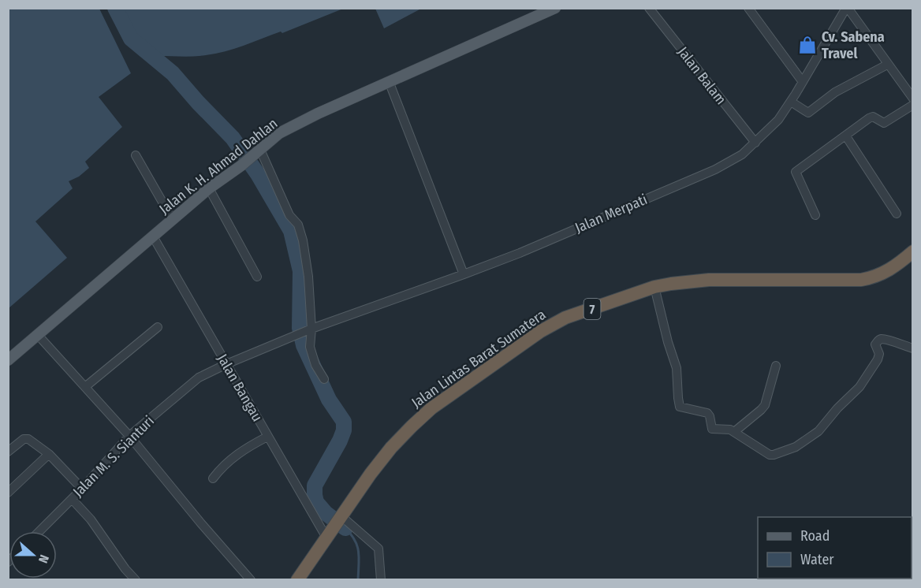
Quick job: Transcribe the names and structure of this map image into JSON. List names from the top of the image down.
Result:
{
  "streets": {
    "highway": ["7", "Jalan Lintas Barat Sumatera"],
    "main road": ["Jalan K. H. Ahmad Dahlan"],
    "street": [
      "Jalan Balam",
      "Jalan Merpati",
      "Jalan Bangau",
      "Jalan M. S. Sianturi"
    ]
  },
  "crossings": [
    ["Jalan Balam", "Jalan Merpati"],
    ["Jalan K. H. Ahmad Dahlan", "Jalan Bangau"],
    ["Jalan Merpati", "Jalan M. S. Sianturi"],
    ["Jalan Lintas Barat Sumatera", "Jalan Bangau"],
    ["Jalan Bangau", "Jalan M. S. Sianturi"]
  ],
  "places": {
    "shop": ["Cv. Sabena Travel"]
  },
  "legend": ["Road", "Water"],
  "north": "right"
}
